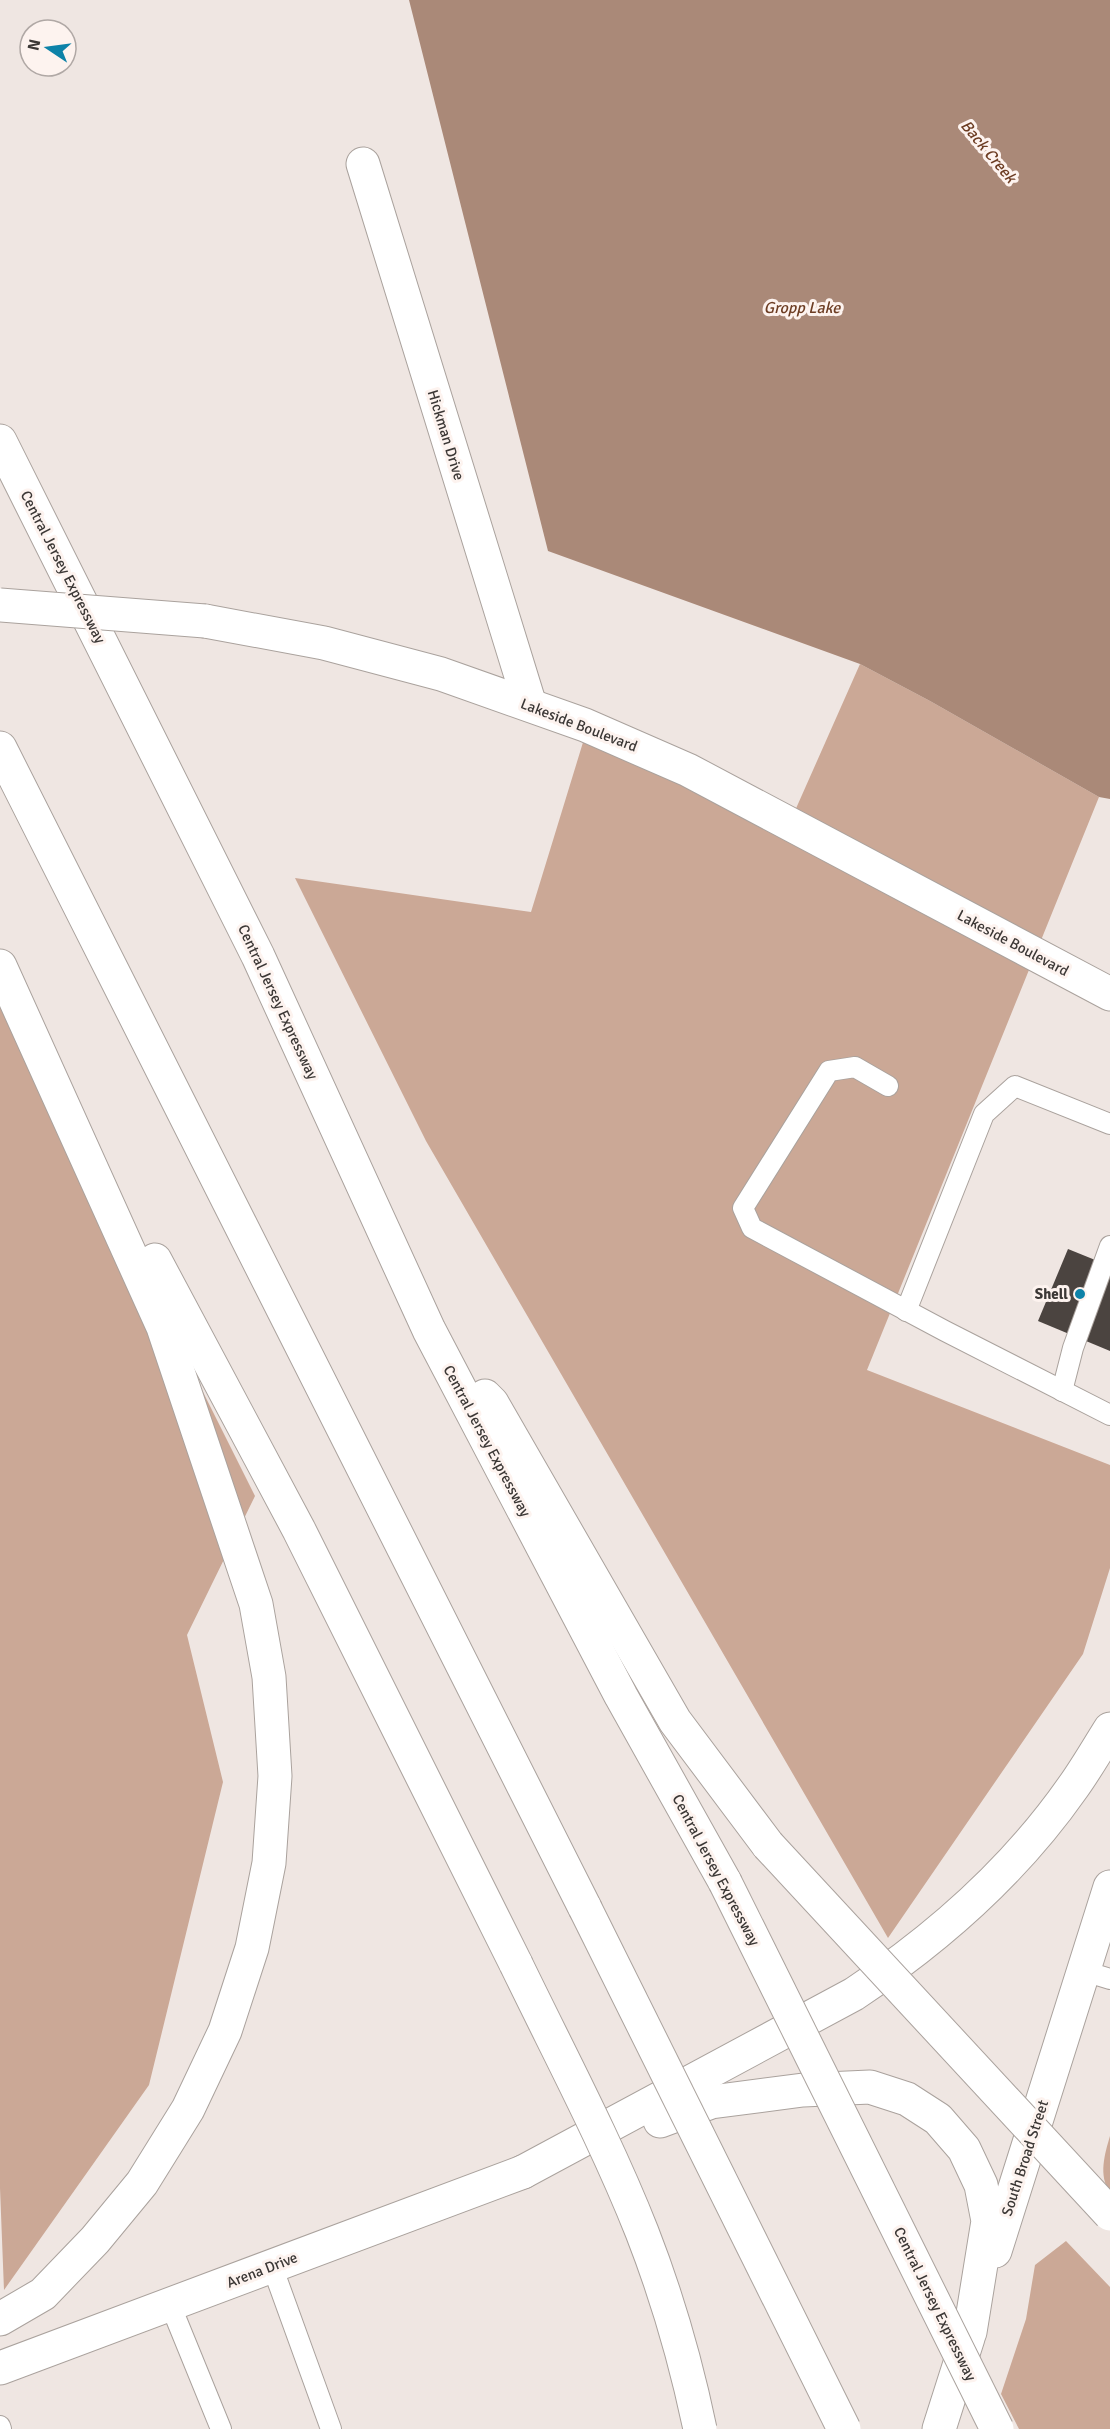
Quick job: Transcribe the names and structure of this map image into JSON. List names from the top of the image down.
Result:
{
  "streets": {
    "main road": [
      "Hickman Drive",
      "Central Jersey Expressway",
      "Lakeside Boulevard",
      "South Broad Street",
      "Arena Drive"
    ]
  },
  "crossings": [
    ["Hickman Drive", "Lakeside Boulevard"]
  ],
  "water": ["Back Creek", "Gropp Lake"],
  "places": ["Shell"],
  "north": "left"
}
